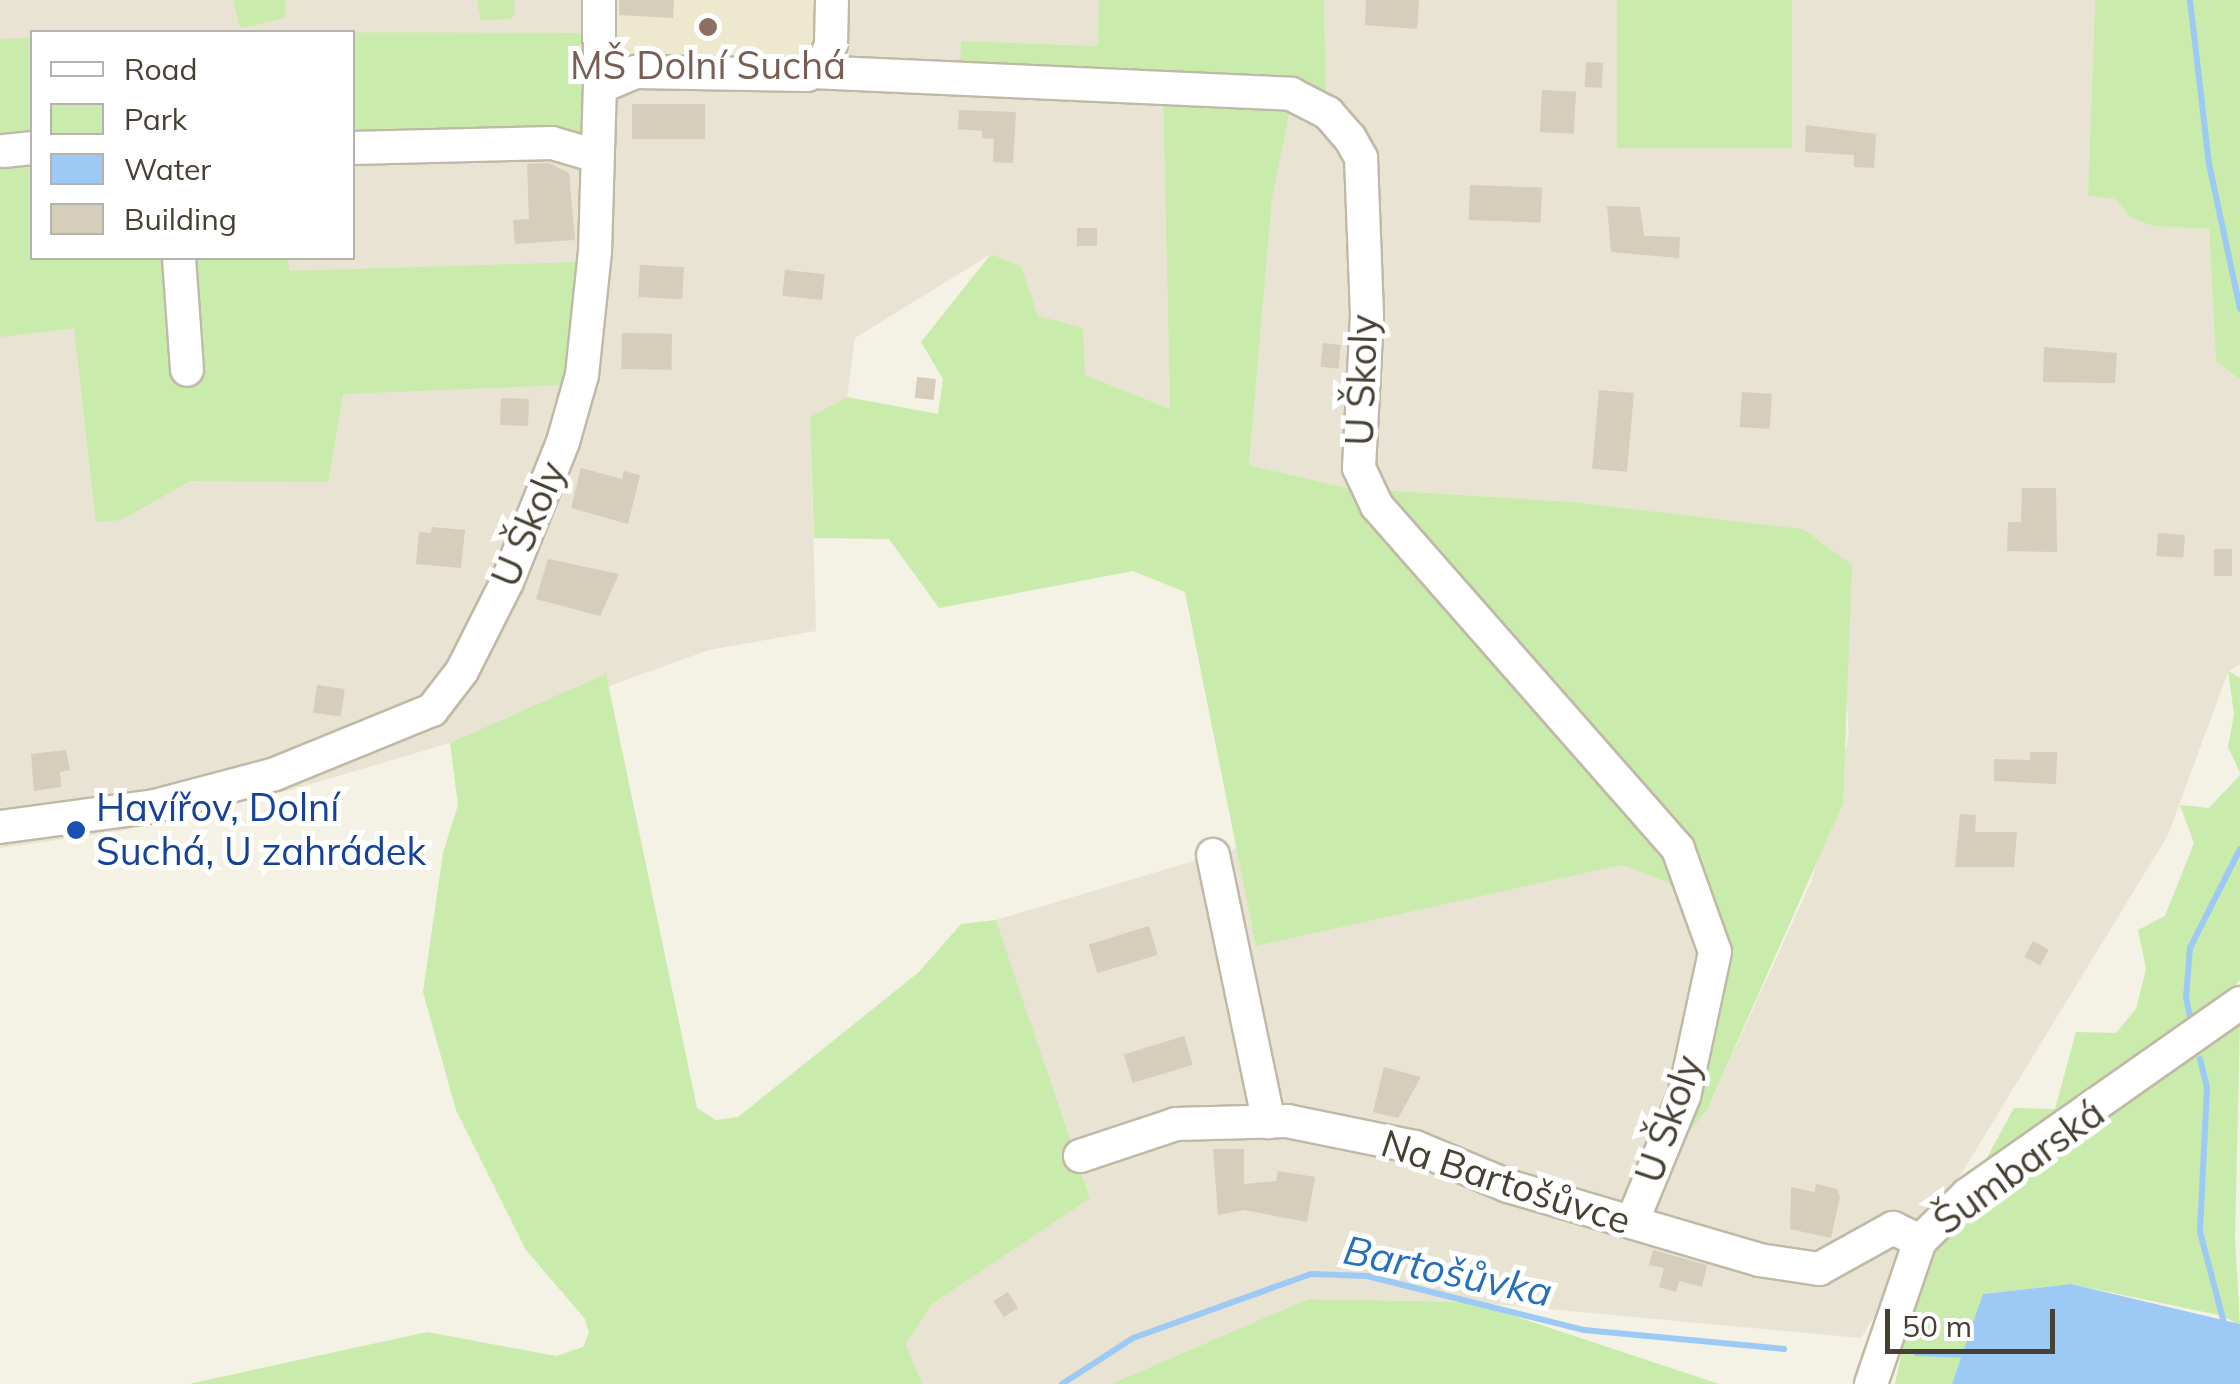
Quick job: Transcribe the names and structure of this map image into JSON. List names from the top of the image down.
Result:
{
  "streets": {
    "street": ["U Školy", "Šumbarská", "Na Bartošůvce"]
  },
  "crossings": [
    ["U Školy", "Na Bartošůvce"],
    ["Šumbarská", "Na Bartošůvce"]
  ],
  "water": ["Bartošůvka"],
  "places": ["MŠ Dolní Suchá", "Havířov, Dolní Suchá, U zahrádek"],
  "legend": [
    "Road",
    "Park",
    "Water",
    "Building"
  ],
  "scale_bar": "50 m"
}
